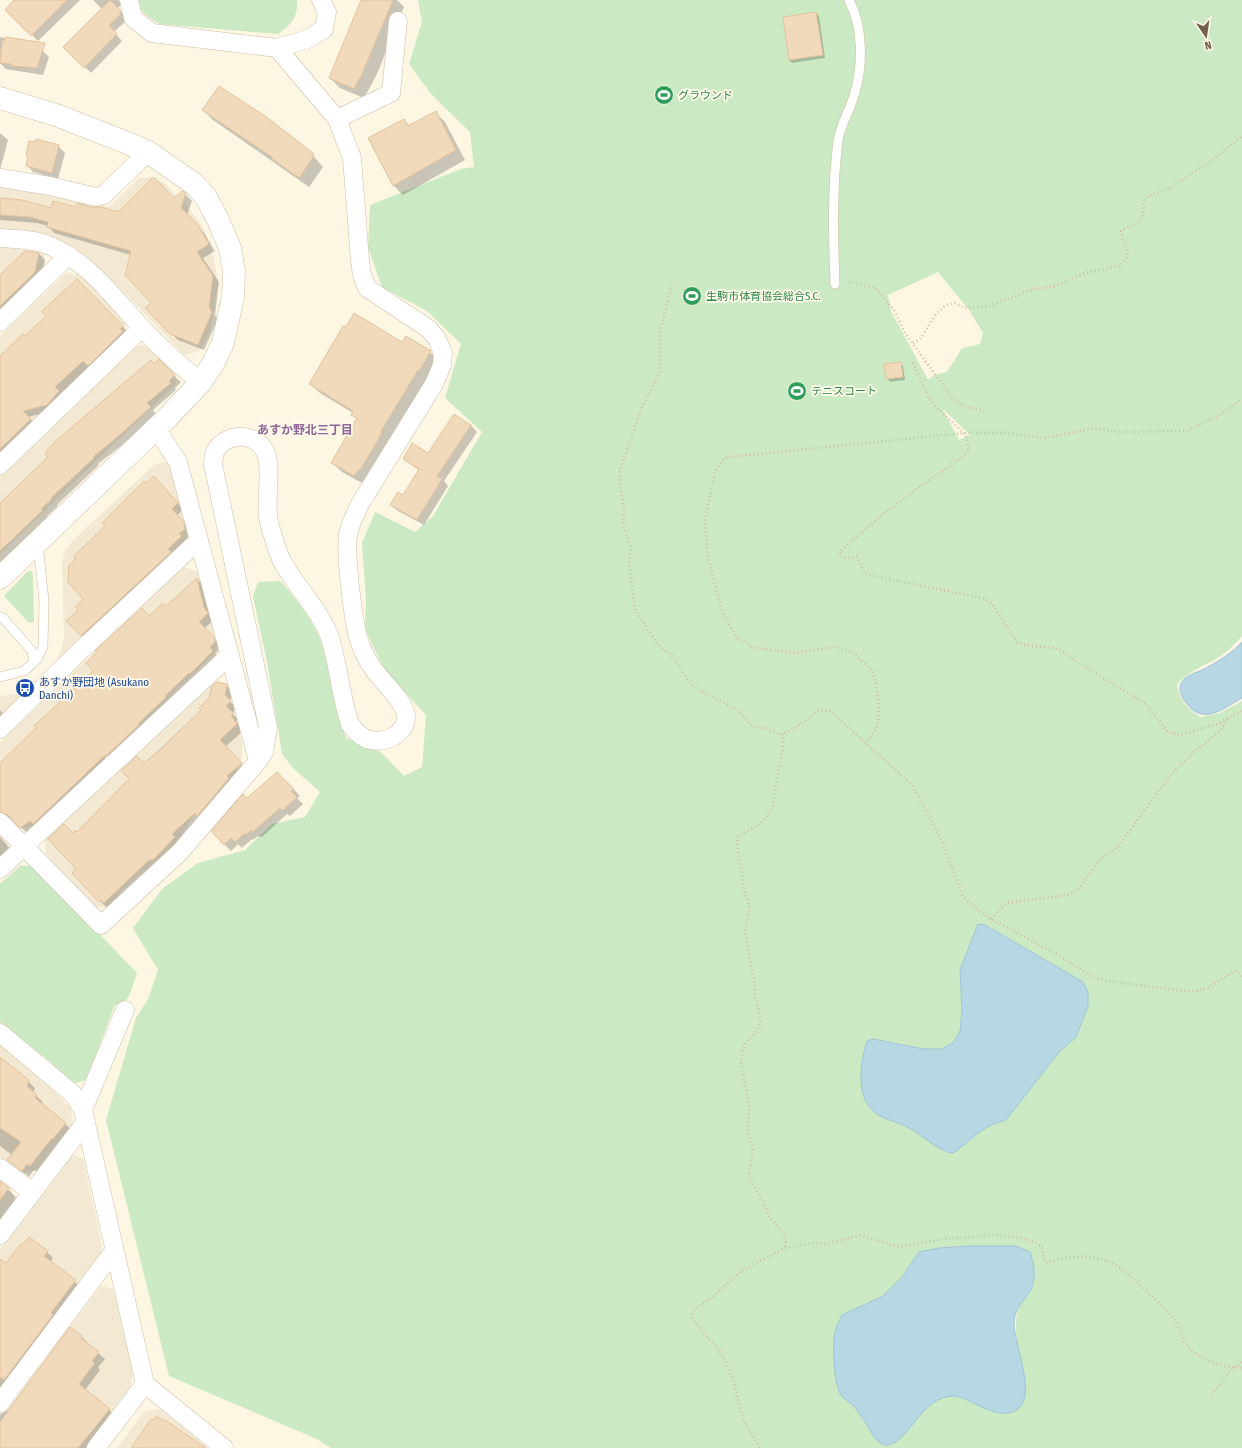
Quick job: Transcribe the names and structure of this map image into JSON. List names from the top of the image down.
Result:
{
  "districts": ["あすか野北三丁目"],
  "places": {
    "sports": ["グラウンド", "生駒市体育協会総合S.C.", "テニスコート"],
    "bus stop": ["あすか野団地 (Asukano Danchi)"]
  },
  "north": "bottom"
}
